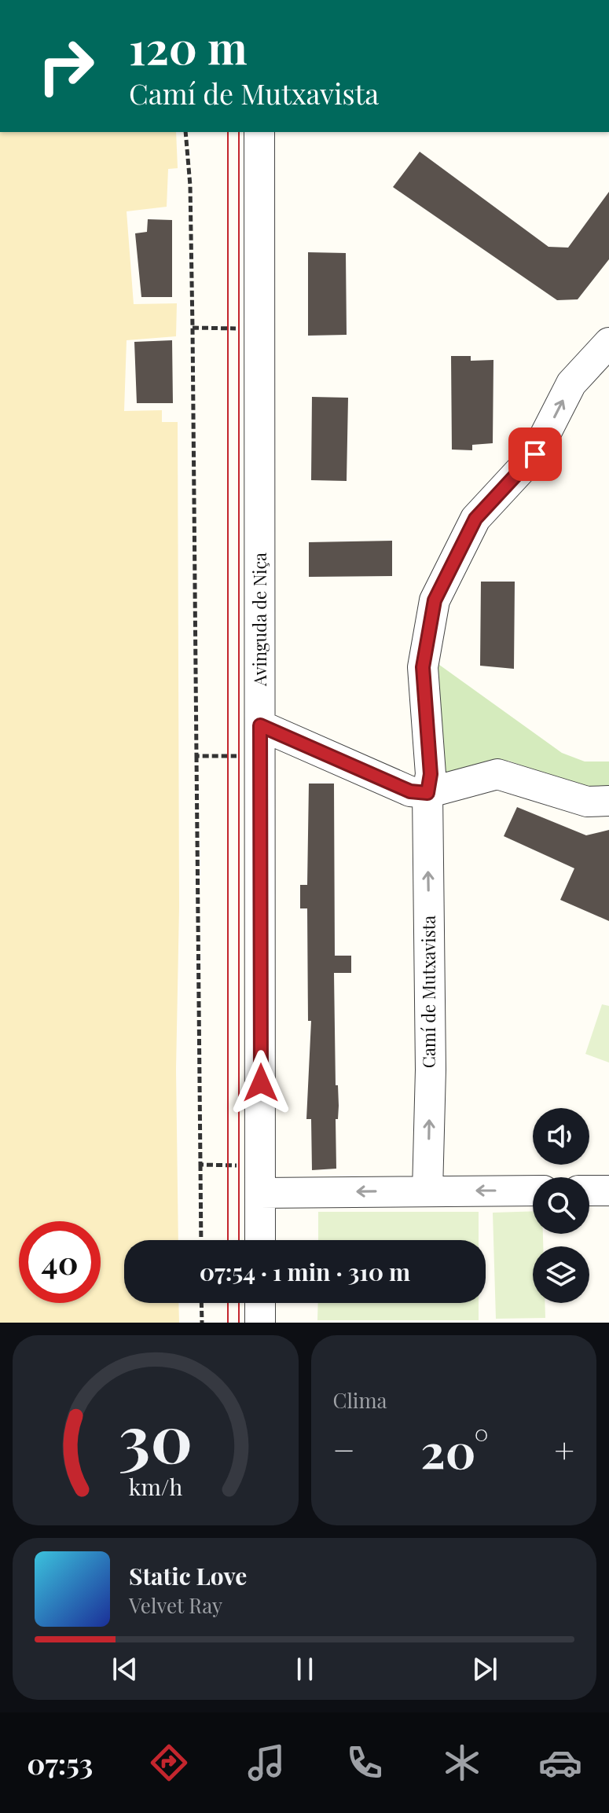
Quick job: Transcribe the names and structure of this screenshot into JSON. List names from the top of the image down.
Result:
{
  "streets": {
    "street": ["Avinguda de Niça", "Camí de Mutxavista"]
  },
  "one_way": ["Camí de Mutxavista"],
  "page": {
    "turn": ["120 m", "Camí de Mutxavista"],
    "limit": "40",
    "trip": "07:54 · 1 min · 310 m",
    "tile": "Clima",
    "heat": ["−", "20°", "+"],
    "song": ["Static Love", "Velvet Ray"],
    "tabs": "07:53",
    "gauge": ["30", "km/h"]
  }
}
